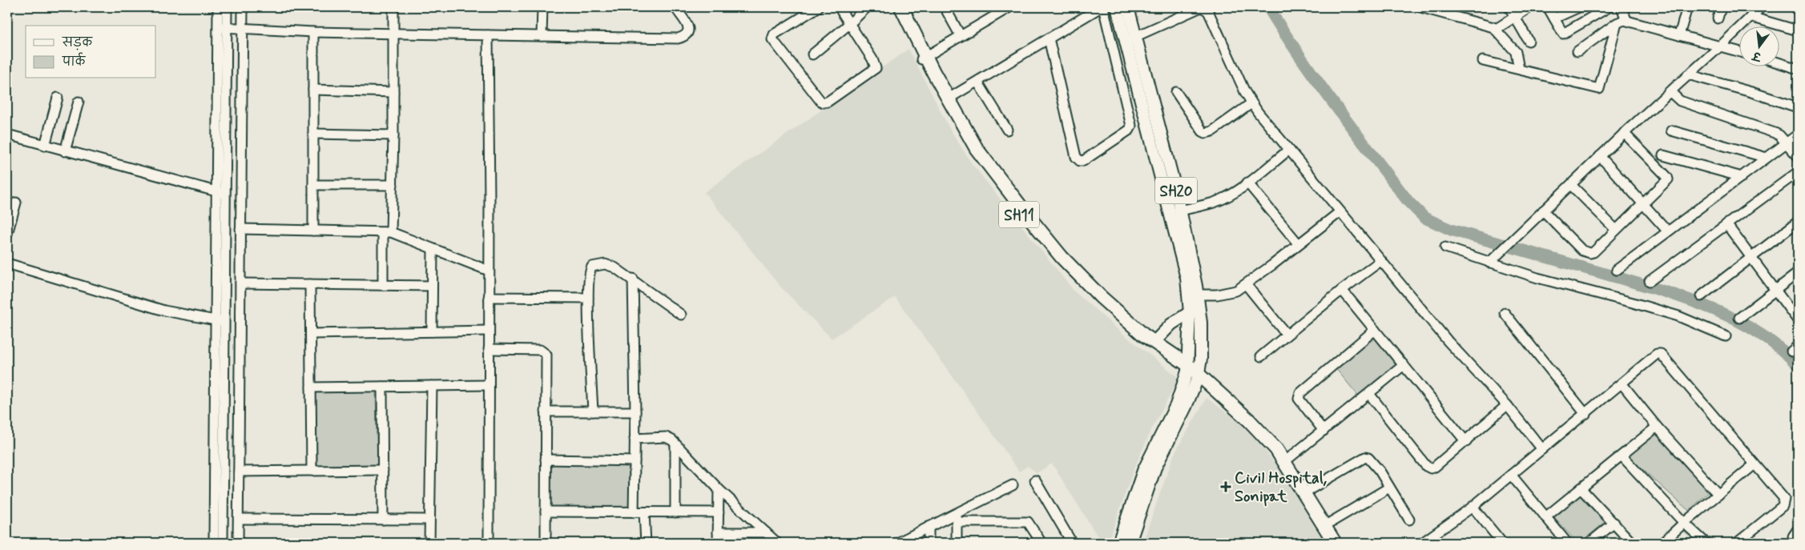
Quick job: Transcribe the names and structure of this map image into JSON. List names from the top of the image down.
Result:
{
  "streets": {
    "highway": ["SH11"],
    "main road": ["SH20"]
  },
  "crossings": [
    ["SH20", "SH11"]
  ],
  "places": {
    "health": ["Civil Hospital, Sonipat"]
  },
  "legend": ["सड़क", "पार्क"],
  "north": "bottom"
}
